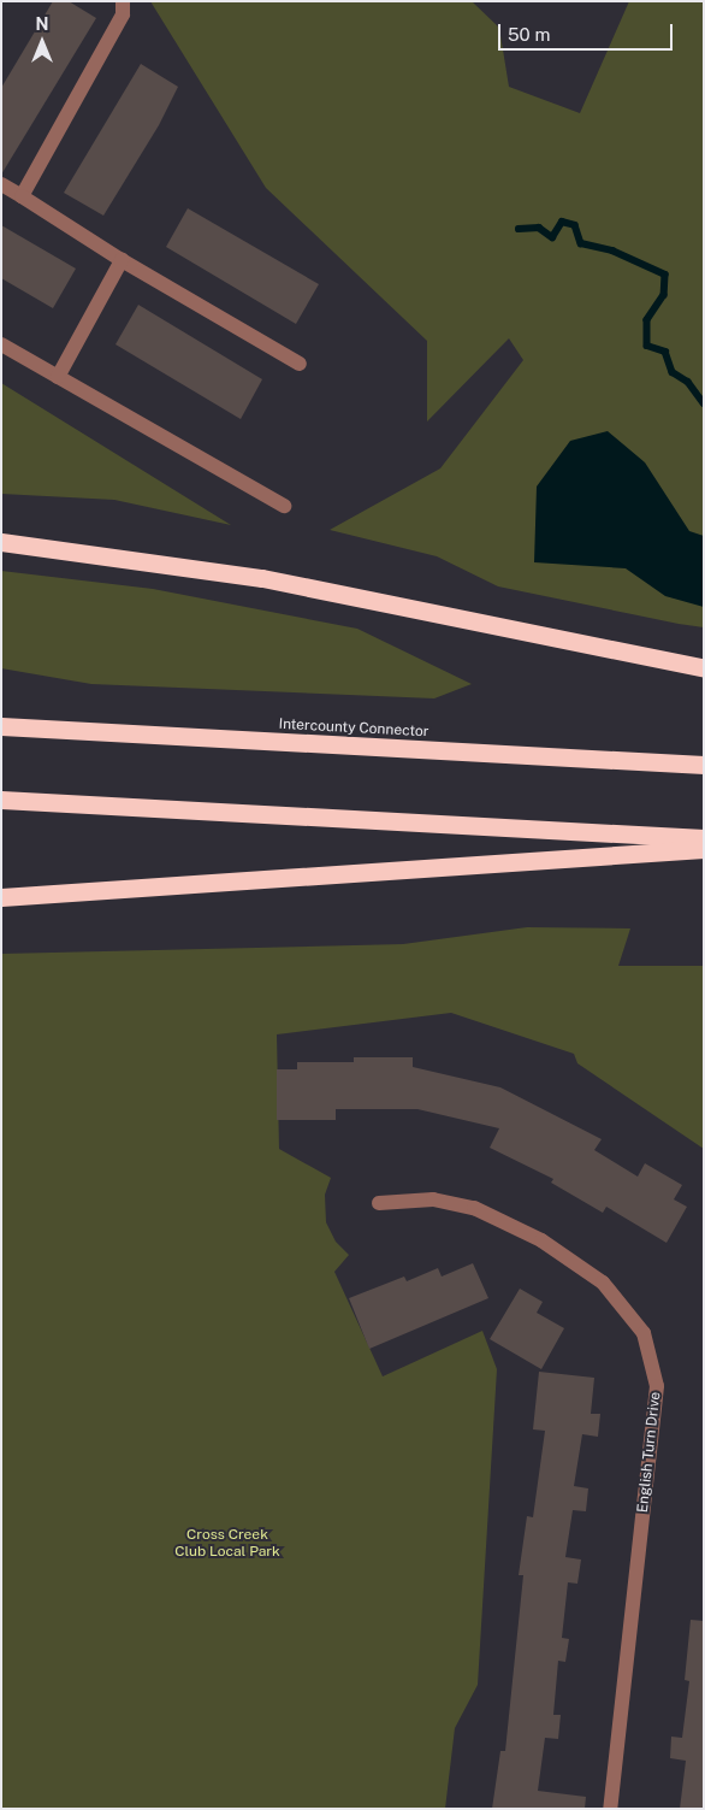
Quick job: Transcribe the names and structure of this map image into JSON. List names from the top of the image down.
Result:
{
  "streets": {
    "highway": ["Intercounty Connector"],
    "street": ["English Turn Drive"]
  },
  "parks": ["Cross Creek Club Local Park"],
  "scale_bar": "50 m",
  "north": "top"
}
